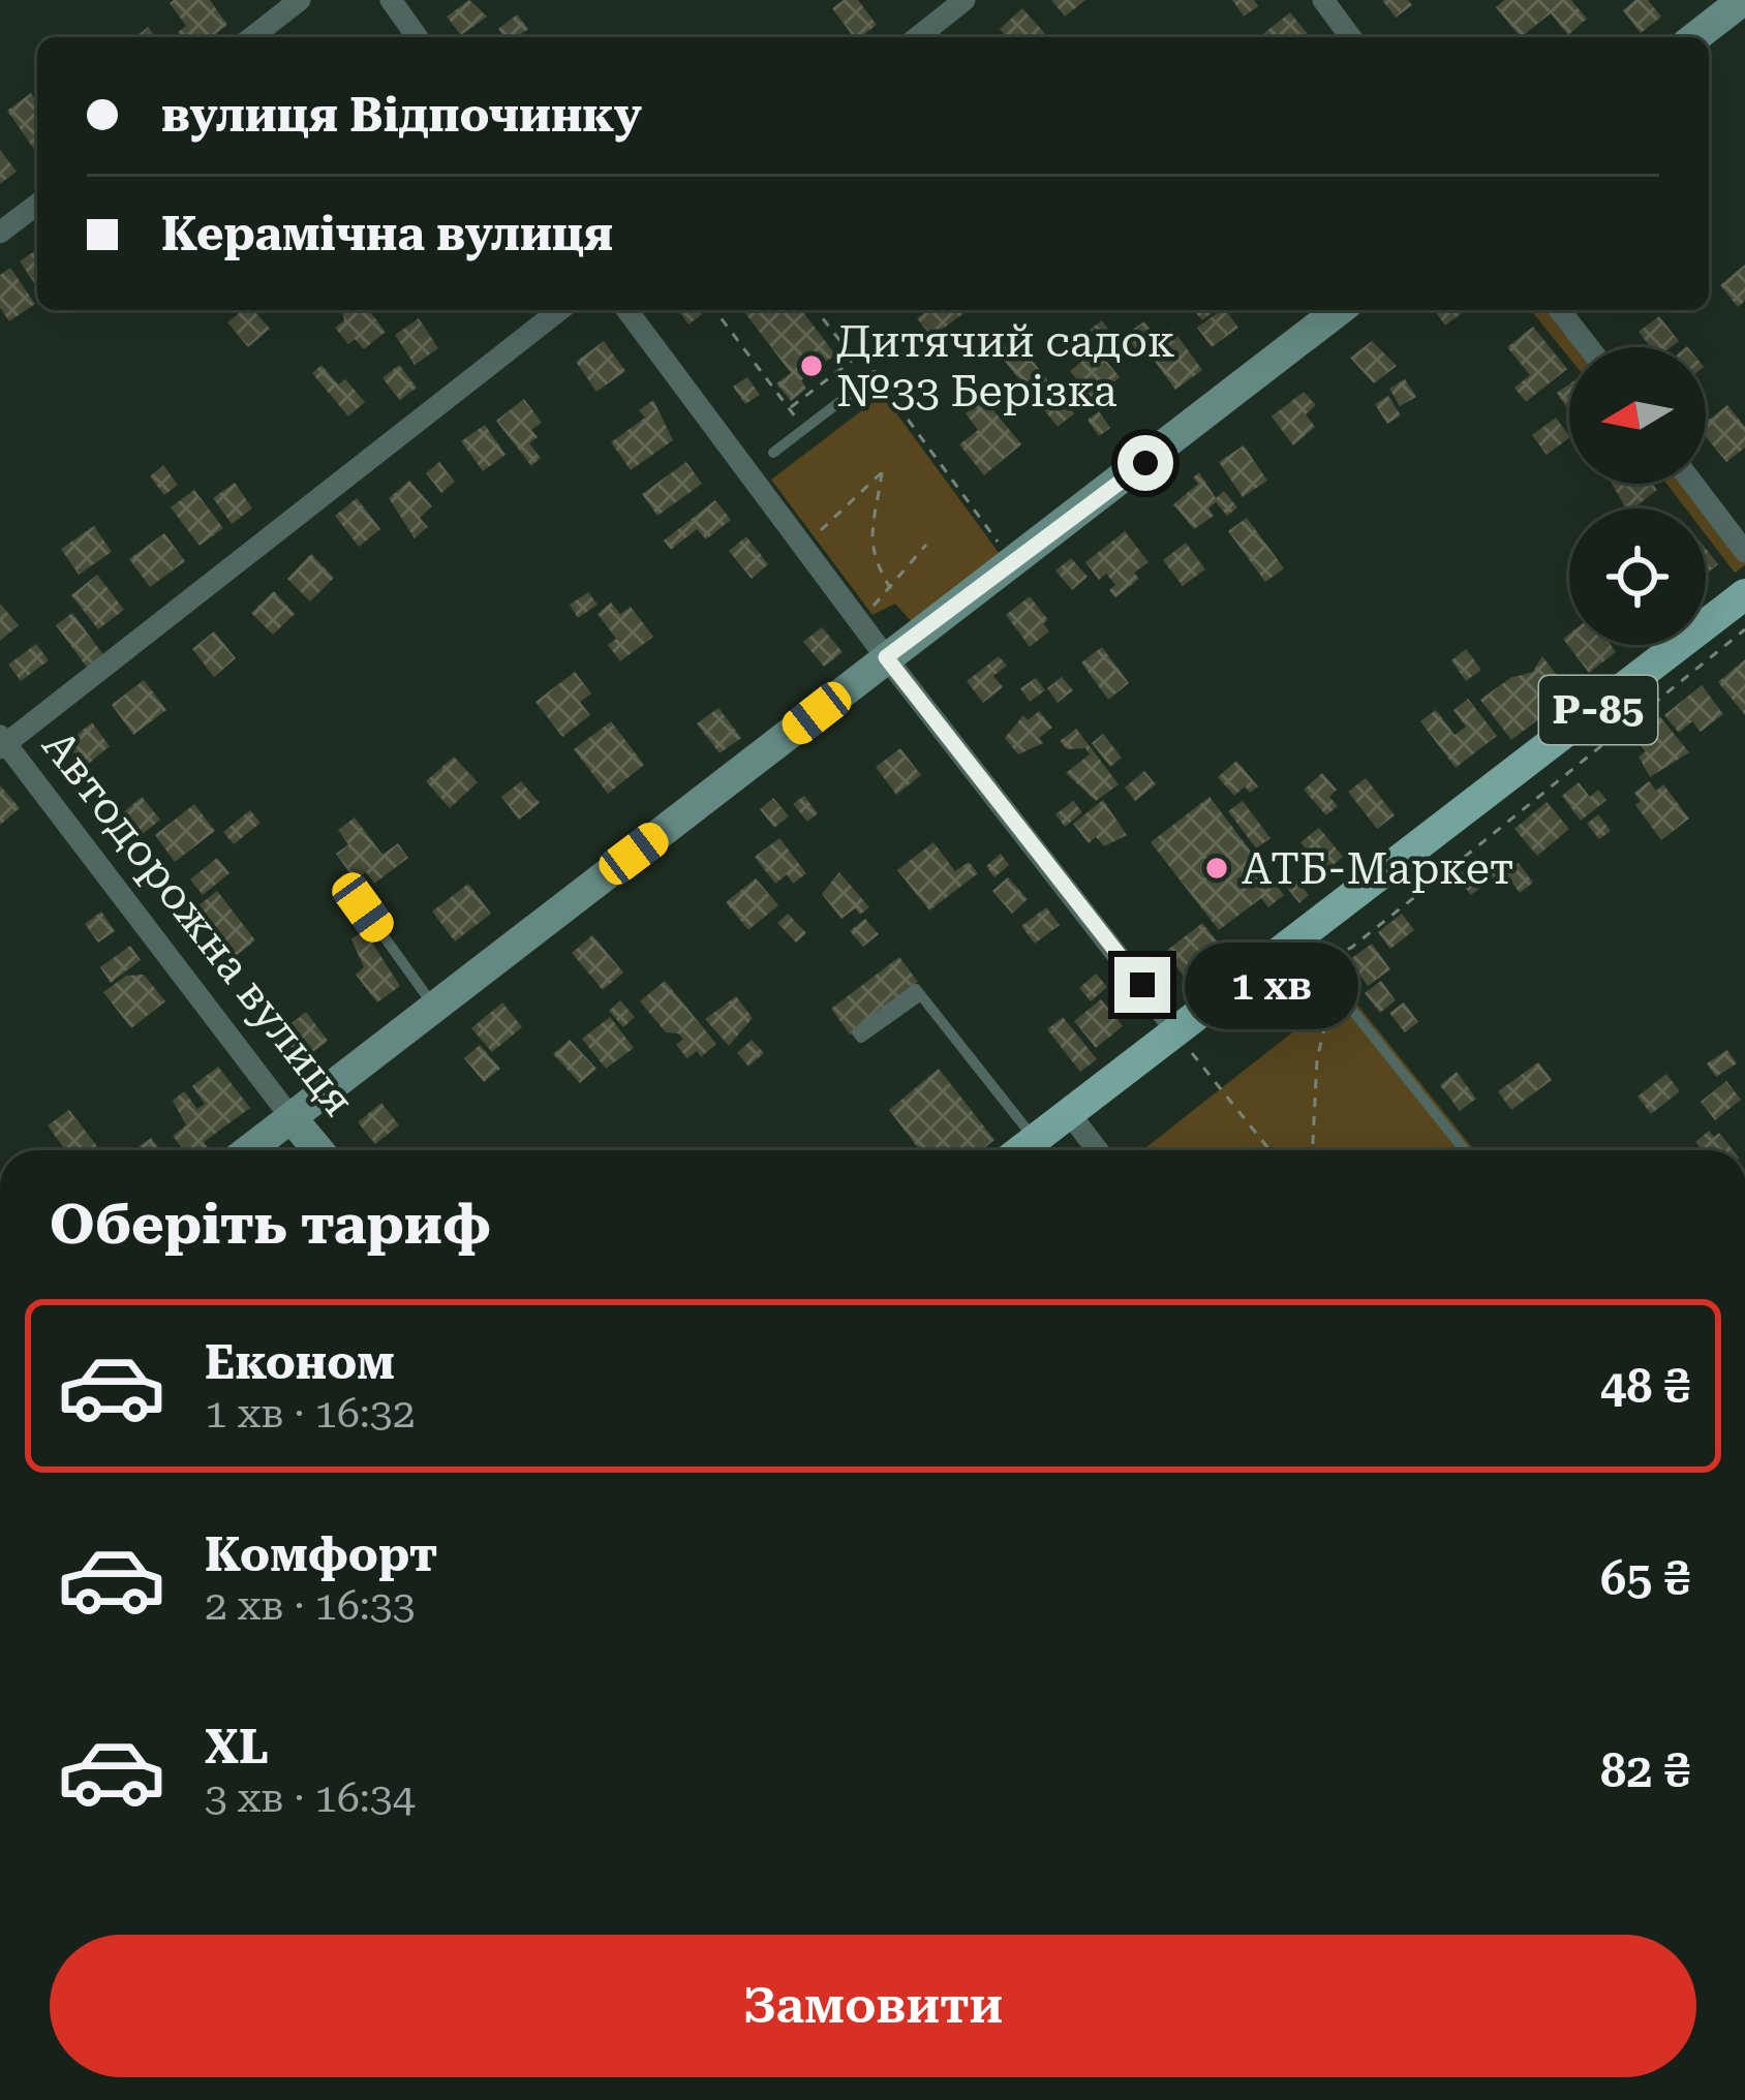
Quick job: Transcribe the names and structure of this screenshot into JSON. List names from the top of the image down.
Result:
{
  "streets": {
    "main road": ["Р-85"],
    "street": ["Автодорожна вулиця"]
  },
  "places": ["Дитячий садок №33 Берізка", "АТБ-Маркет"],
  "north": "left",
  "page": {
    "banner": ["вулиця Відпочинку", "Керамічна вулиця"],
    "bubble": "1 хв",
    "heading": "Оберіть тариф",
    "list": [
      {
        "name": "Економ",
        "note": "1 хв · 16:32",
        "value": "48 ₴"
      },
      {
        "name": "Комфорт",
        "note": "2 хв · 16:33",
        "value": "65 ₴"
      },
      {
        "name": "XL",
        "note": "3 хв · 16:34",
        "value": "82 ₴"
      }
    ],
    "buttons": "Замовити"
  }
}
